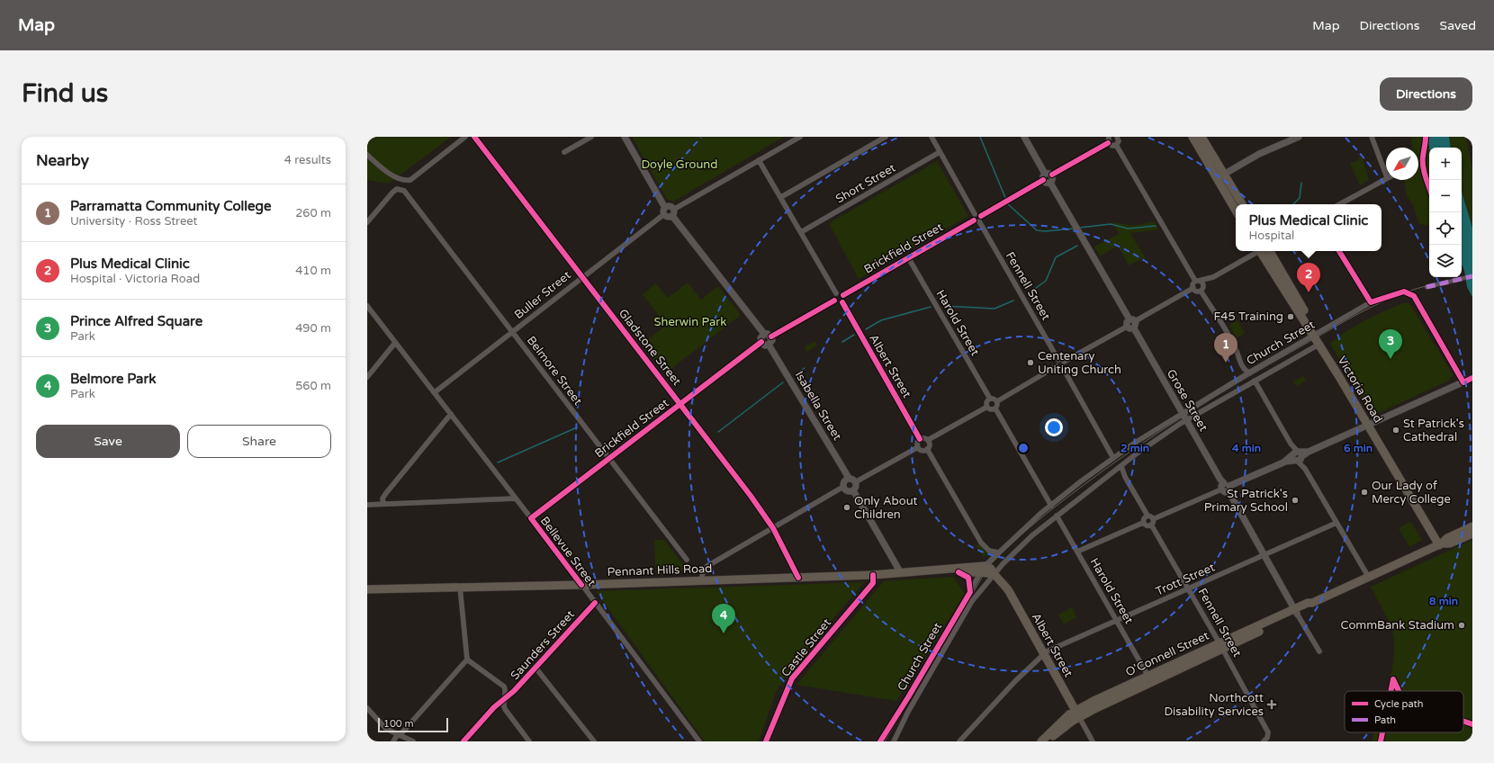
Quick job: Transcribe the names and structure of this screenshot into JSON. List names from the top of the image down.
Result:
{
  "streets": {
    "main road": [
      "Albert Street",
      "Victoria Road",
      "Pennant Hills Road",
      "O'Connell Street"
    ],
    "street": [
      "Short Street",
      "Brickfield Street",
      "Fennell Street",
      "Buller Street",
      "Harold Street",
      "Church Street",
      "Gladstone Street",
      "Belmore Street",
      "Grose Street",
      "Isabella Street",
      "Bellevue Street",
      "Trott Street",
      "Saunders Street",
      "Castle Street"
    ]
  },
  "crossings": [
    ["Brickfield Street", "Fennell Street"],
    ["Brickfield Street", "Harold Street"],
    ["Brickfield Street", "Gladstone Street"],
    ["Brickfield Street", "Albert Street"],
    ["Brickfield Street", "Belmore Street"],
    ["Brickfield Street", "Isabella Street"],
    ["Brickfield Street", "Bellevue Street"],
    ["Fennell Street", "Trott Street"],
    ["Fennell Street", "O'Connell Street"],
    ["Buller Street", "Gladstone Street"],
    ["Buller Street", "Belmore Street"],
    ["Buller Street", "Bellevue Street"],
    ["Harold Street", "Church Street"],
    ["Harold Street", "Trott Street"],
    ["Harold Street", "O'Connell Street"],
    ["Church Street", "Albert Street"],
    ["Church Street", "Victoria Road"],
    ["Church Street", "Grose Street"],
    ["Church Street", "Pennant Hills Road"],
    ["Gladstone Street", "Pennant Hills Road"],
    ["Albert Street", "Pennant Hills Road"],
    ["Albert Street", "Trott Street"],
    ["Albert Street", "O'Connell Street"],
    ["Victoria Road", "O'Connell Street"],
    ["Grose Street", "Trott Street"],
    ["Grose Street", "O'Connell Street"],
    ["Bellevue Street", "Pennant Hills Road"],
    ["Bellevue Street", "Saunders Street"],
    ["Pennant Hills Road", "Castle Street"]
  ],
  "parks": ["Doyle Ground", "Sherwin Park"],
  "places": {
    "other": [
      "F45 Training",
      "Centenary Uniting Church",
      "St Patrick's Cathedral",
      "Our Lady of Mercy College",
      "St Patrick's Primary School",
      "Only About Children",
      "CommBank Stadium"
    ],
    "health": ["Northcott Disability Services"]
  },
  "legend": ["Cycle path", "Path"],
  "scale_bar": "100 m",
  "north": "bottom left",
  "page": {
    "header": "Map",
    "nav": ["Map", "Directions", "Saved"],
    "buttons": [
      "Directions",
      ["Save", "Share"]
    ],
    "title": "Find us",
    "heading": ["Nearby", "4 results"],
    "map_buttons": ["+", "−"],
    "list": [
      {
        "mark": "1",
        "name": "Parramatta Community College",
        "note": "University · Ross Street",
        "value": "260 m"
      },
      {
        "mark": "2",
        "name": "Plus Medical Clinic",
        "note": "Hospital · Victoria Road",
        "value": "410 m"
      },
      {
        "mark": "3",
        "name": "Prince Alfred Square",
        "note": "Park",
        "value": "490 m"
      },
      {
        "mark": "4",
        "name": "Belmore Park",
        "note": "Park",
        "value": "560 m"
      }
    ],
    "popup": ["Plus Medical Clinic", "Hospital"],
    "pins": [
      "2",
      "3",
      "1",
      "4"
    ],
    "scale": "100 m"
  },
  "rings": [
    "2 min",
    "4 min",
    "6 min",
    "8 min"
  ]
}
